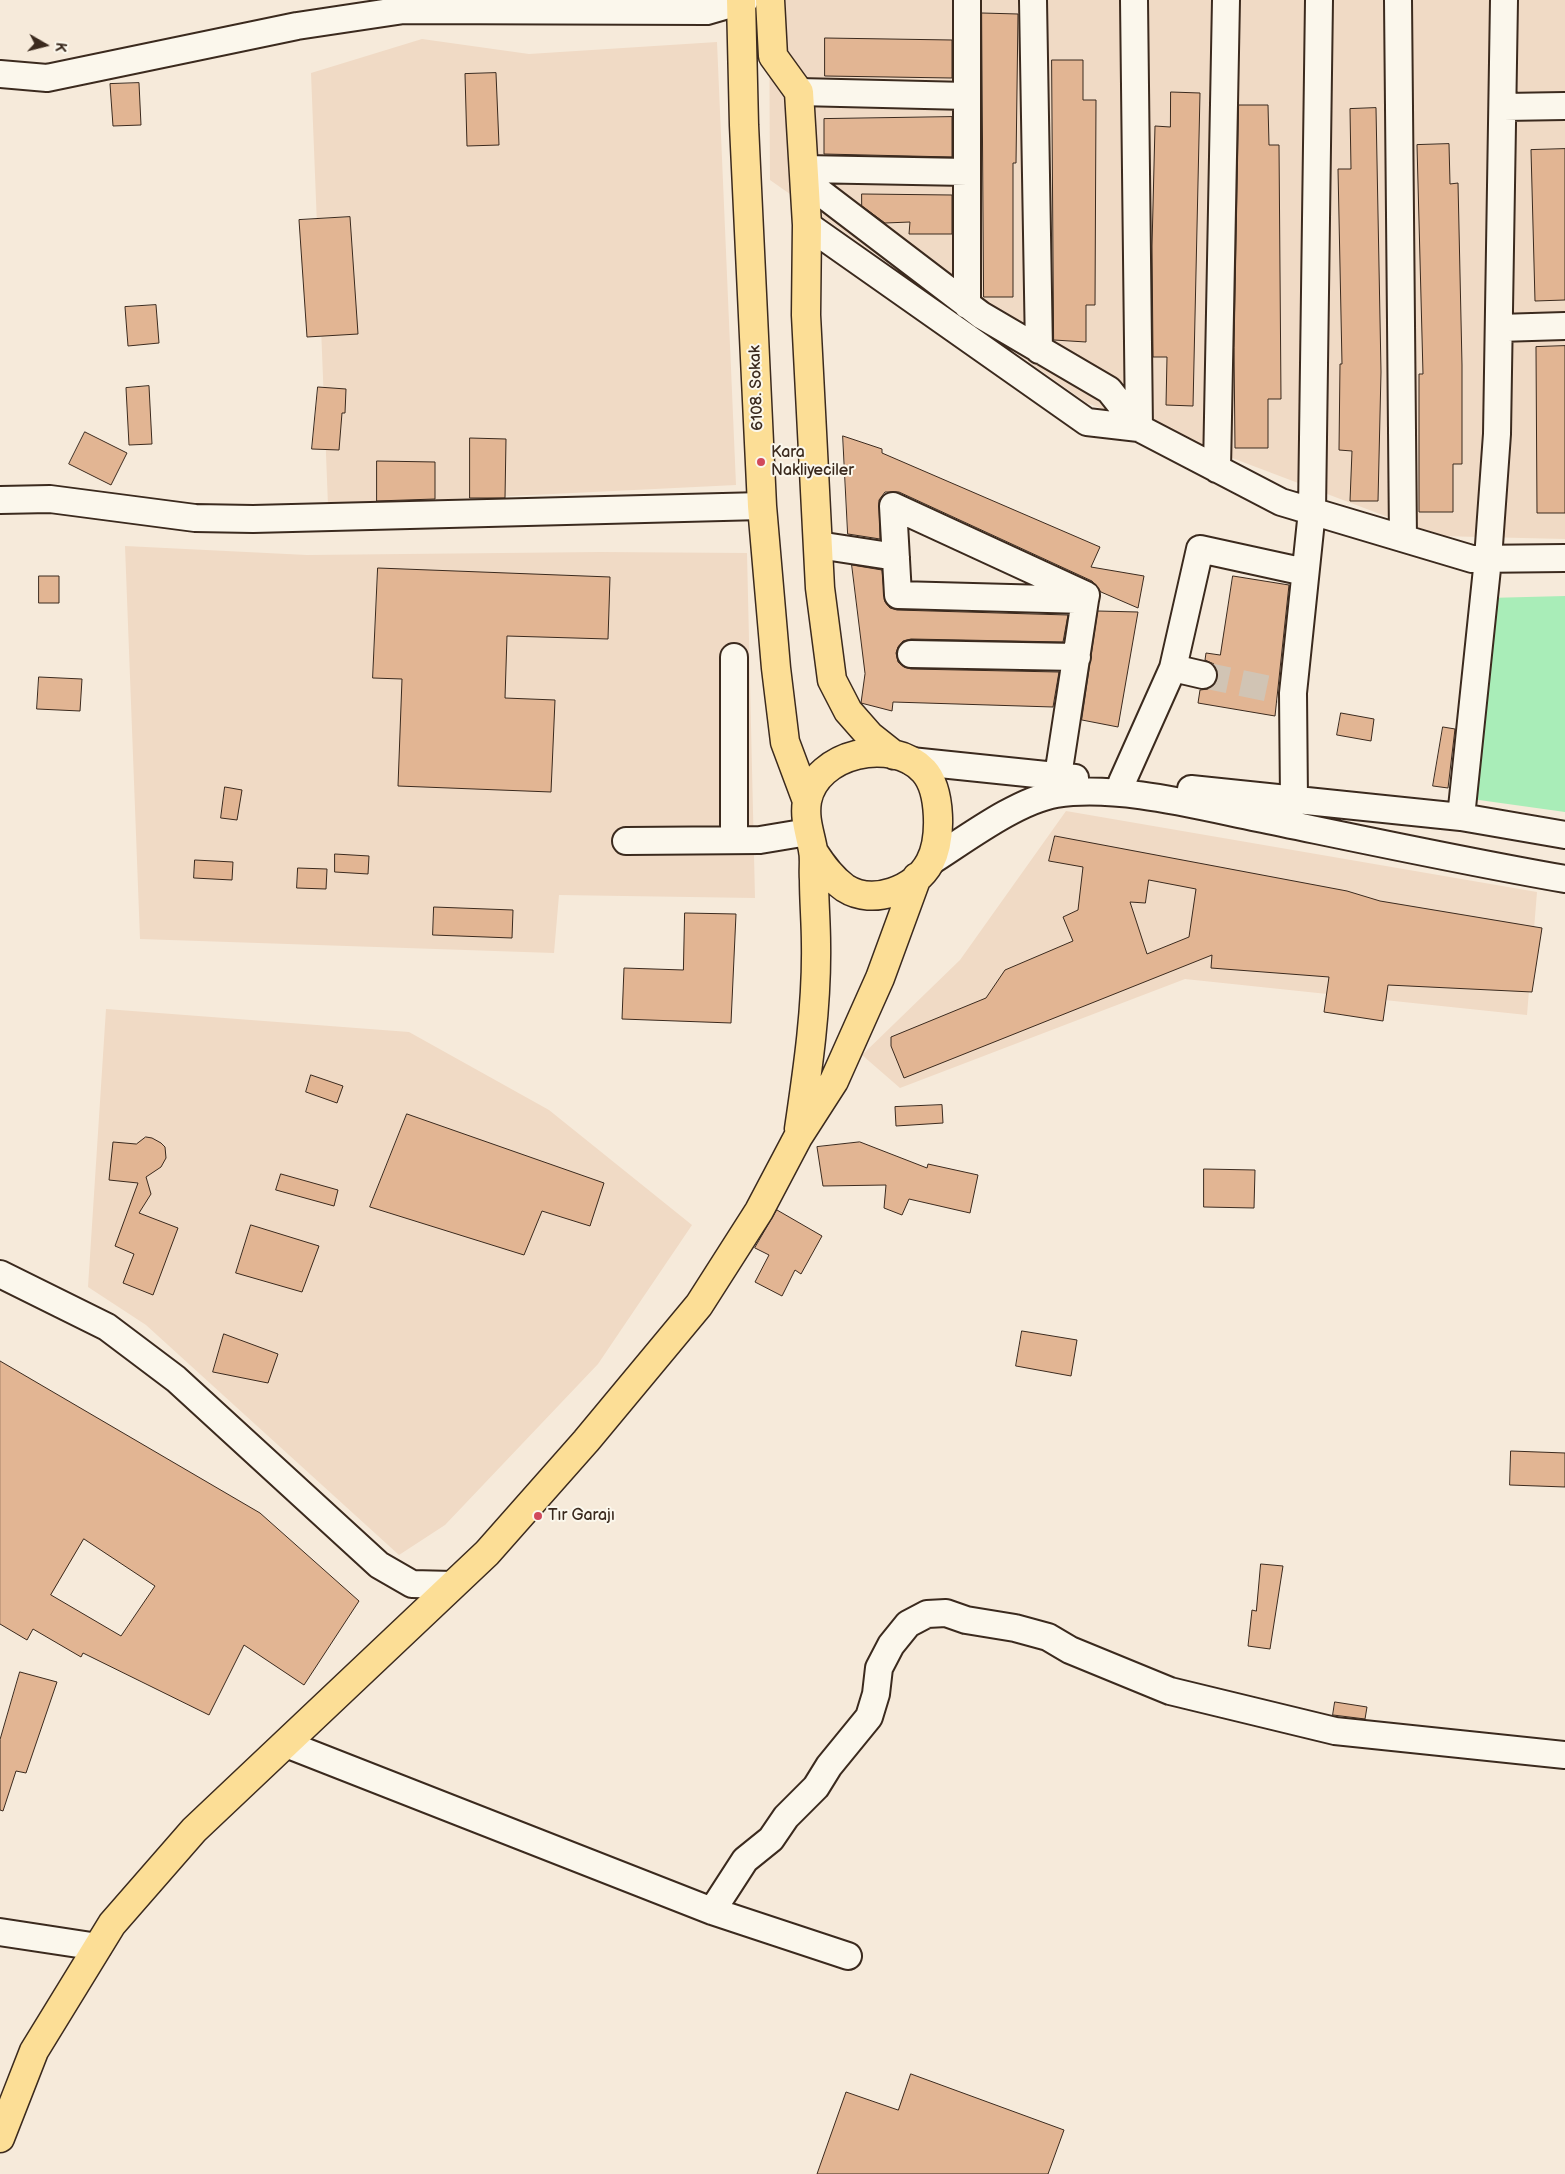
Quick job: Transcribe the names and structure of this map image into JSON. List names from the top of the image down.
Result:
{
  "streets": {
    "main road": ["6108. Sokak"]
  },
  "places": ["Kara Nakliyeciler", "Tır Garajı"],
  "north": "right"
}
